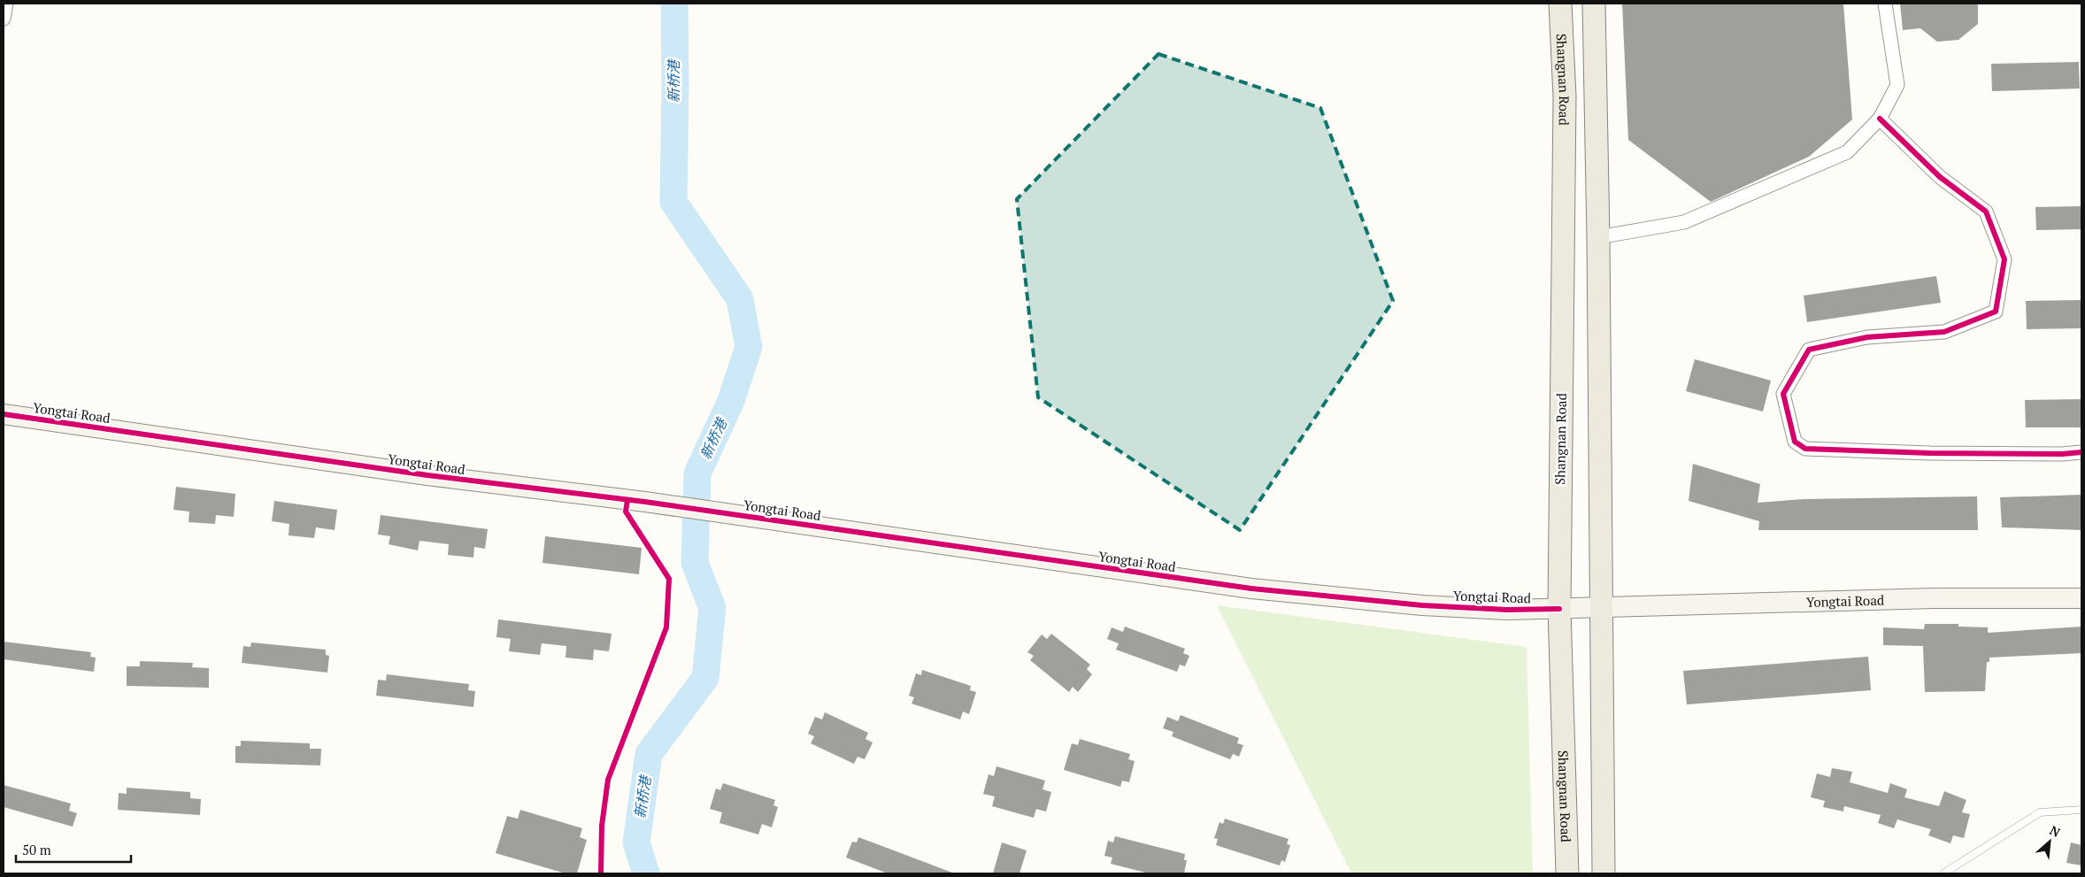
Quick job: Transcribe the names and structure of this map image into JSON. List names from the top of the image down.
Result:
{
  "streets": {
    "main road": ["Shangnan Road"],
    "street": ["Yongtai Road"]
  },
  "crossings": [
    ["Shangnan Road", "Yongtai Road"]
  ],
  "water": ["新桥港"],
  "scale_bar": "50 m",
  "north": "top right"
}
